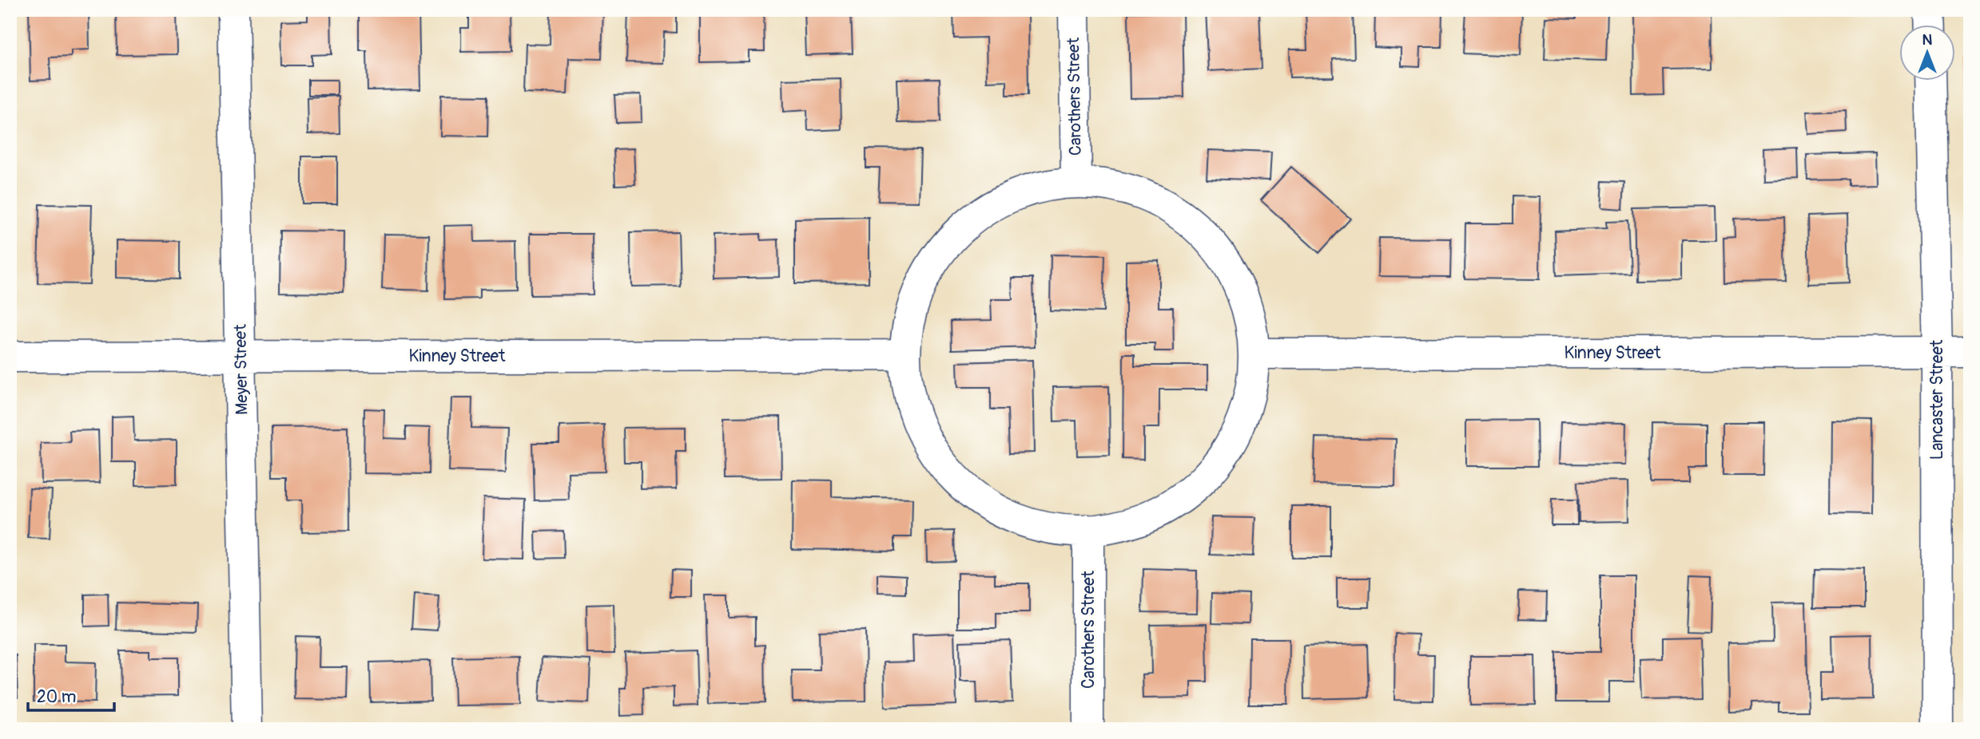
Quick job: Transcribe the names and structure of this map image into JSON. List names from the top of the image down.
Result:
{
  "streets": {
    "street": [
      "Carothers Street",
      "Kinney Street",
      "Meyer Street",
      "Lancaster Street"
    ]
  },
  "crossings": [
    ["Kinney Street", "Meyer Street"],
    ["Kinney Street", "Lancaster Street"]
  ],
  "scale_bar": "20 m",
  "north": "top"
}
